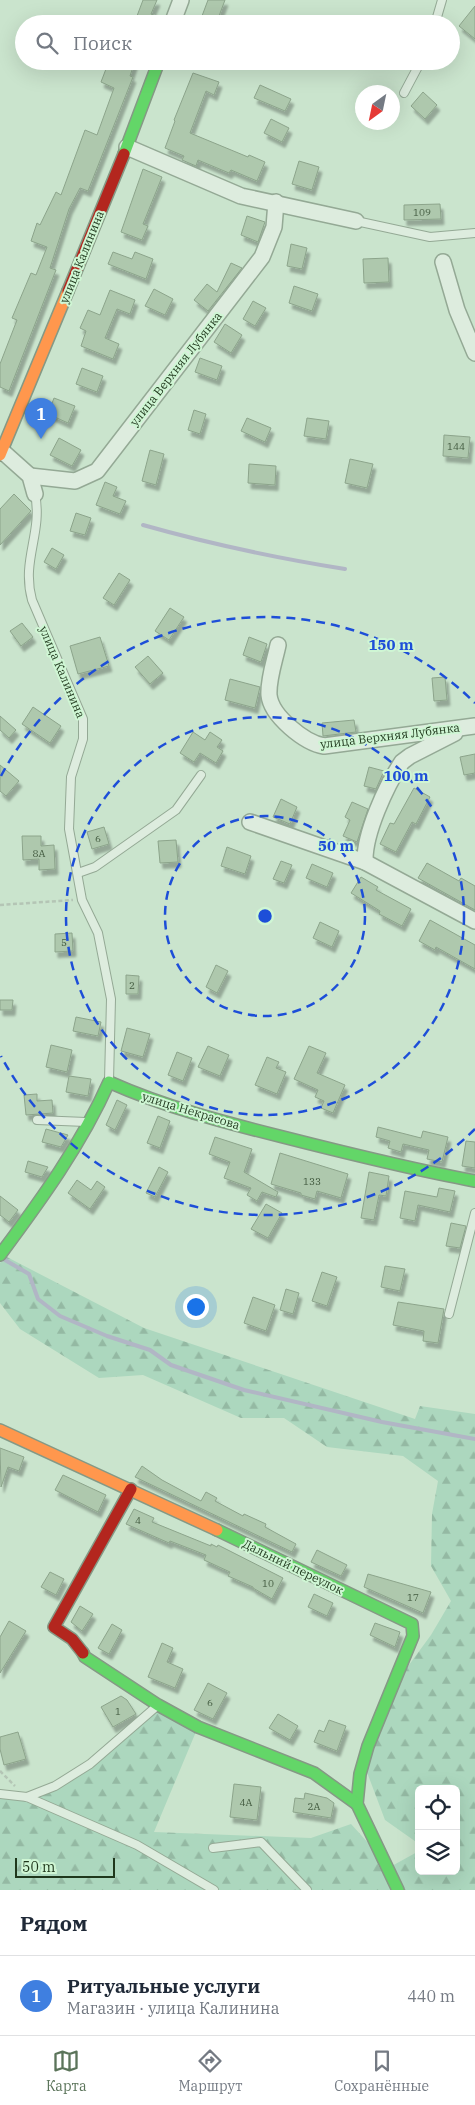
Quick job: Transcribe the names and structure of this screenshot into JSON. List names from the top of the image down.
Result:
{
  "streets": {
    "street": [
      "улица Калинина",
      "улица Верхняя Лубянка",
      "улица Некрасова",
      "Дальний переулок"
    ]
  },
  "crossings": [
    ["улица Калинина", "улица Верхняя Лубянка"],
    ["улица Калинина", "улица Некрасова"]
  ],
  "house_numbers": [
    "109",
    "144",
    "6",
    "8А",
    "5",
    "2",
    "133",
    "4",
    "10",
    "17",
    "6",
    "1",
    "4А",
    "2А"
  ],
  "scale_bar": "50 m",
  "north": "bottom left",
  "page": {
    "search": "Поиск",
    "pins": "1",
    "scale": "50 m",
    "heading": "Рядом",
    "list": [
      {
        "mark": "1",
        "name": "Ритуальные услуги",
        "note": "Магазин · улица Калинина",
        "value": "440 m"
      }
    ],
    "nav": ["Карта", "Маршрут", "Сохранённые"]
  },
  "rings": ["150 m", "100 m", "50 m"]
}
